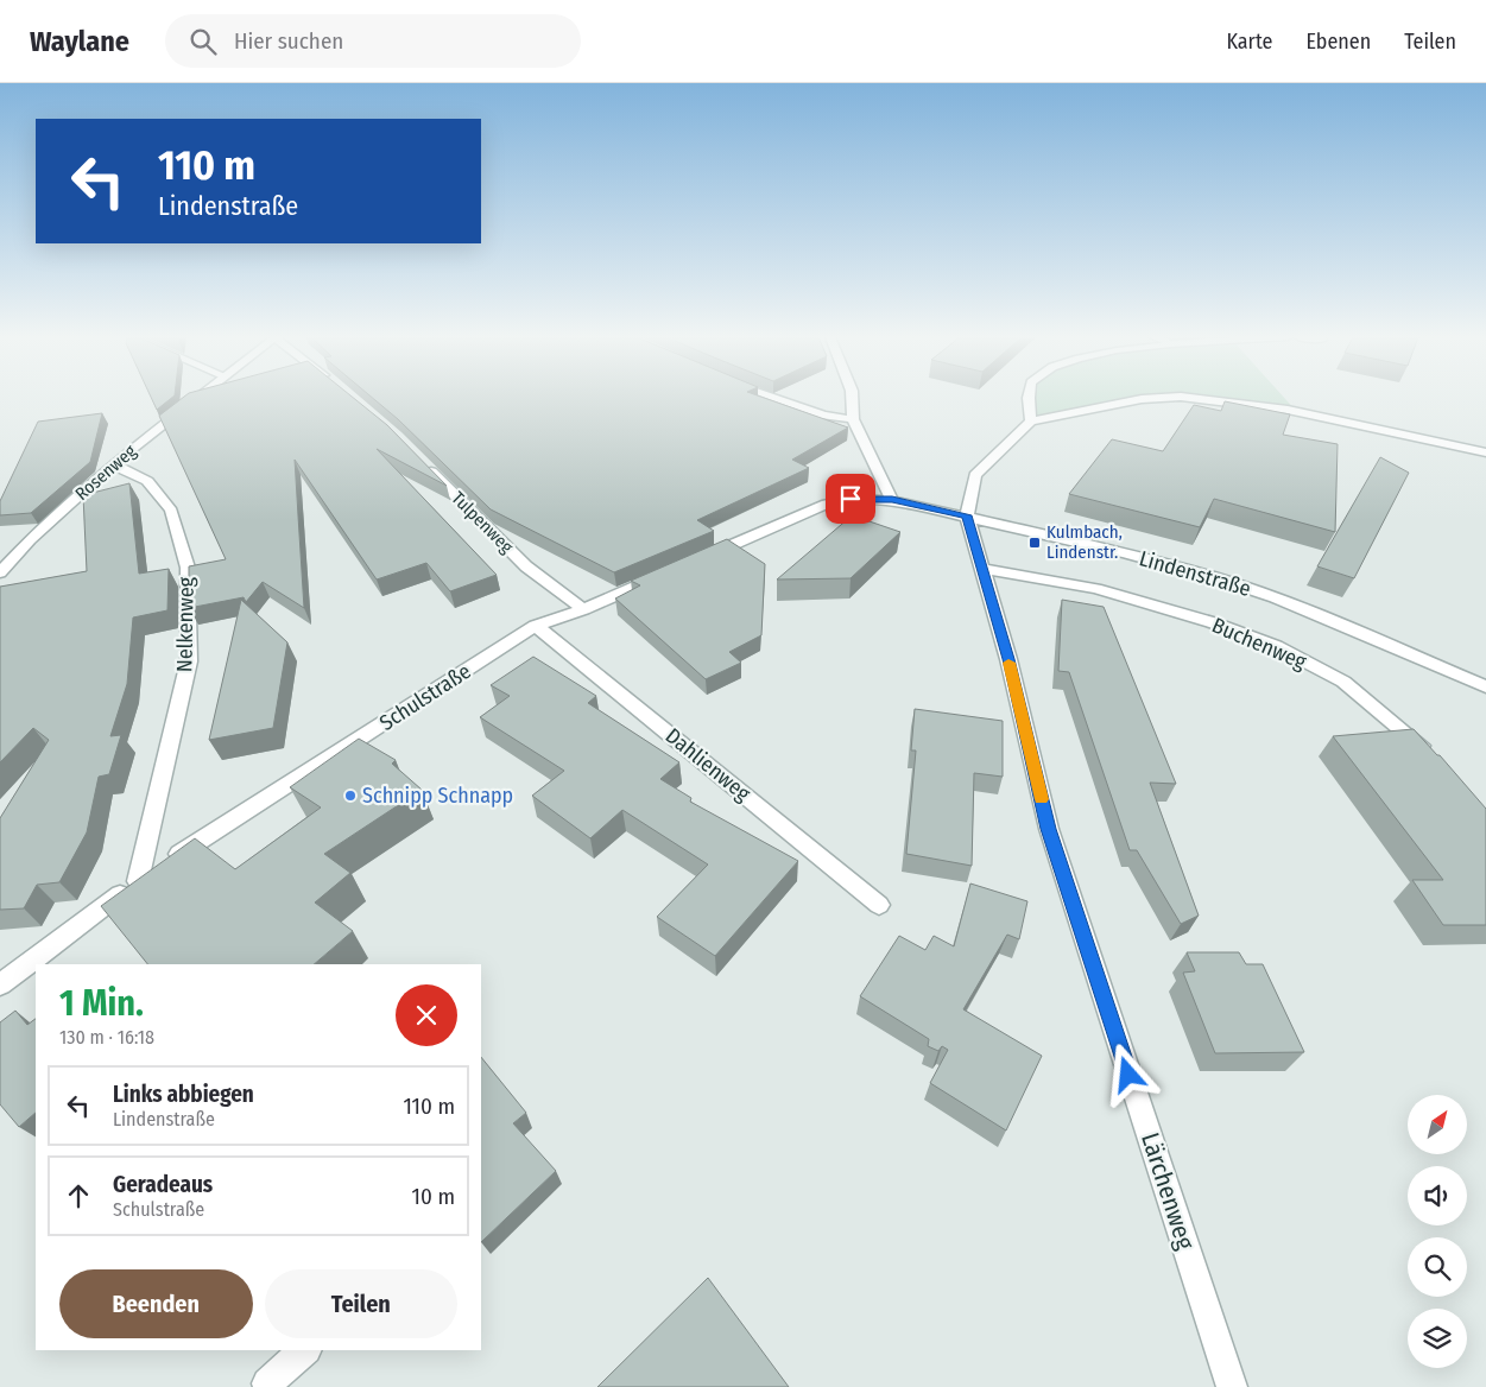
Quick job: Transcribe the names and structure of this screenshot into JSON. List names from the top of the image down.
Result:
{
  "streets": {
    "street": [
      "Rosenweg",
      "Tulpenweg",
      "Lindenstraße",
      "Nelkenweg",
      "Buchenweg",
      "Schulstraße",
      "Dahlienweg",
      "Lärchenweg"
    ]
  },
  "crossings": [
    ["Rosenweg", "Nelkenweg"],
    ["Tulpenweg", "Schulstraße"],
    ["Lindenstraße", "Lärchenweg"],
    ["Nelkenweg", "Schulstraße"],
    ["Buchenweg", "Lärchenweg"],
    ["Schulstraße", "Dahlienweg"]
  ],
  "places": {
    "transit": ["Kulmbach, Lindenstr."],
    "other": ["Schnipp Schnapp"]
  },
  "north": "top right",
  "page": {
    "header": "Waylane",
    "search": "Hier suchen",
    "nav": ["Karte", "Ebenen", "Teilen"],
    "turn": ["110 m", "Lindenstraße"],
    "heading": ["1 Min.", "130 m · 16:18"],
    "list": [
      {
        "name": "Links abbiegen",
        "note": "Lindenstraße",
        "value": "110 m"
      },
      {
        "name": "Geradeaus",
        "note": "Schulstraße",
        "value": "10 m"
      }
    ],
    "buttons": ["Beenden", "Teilen"]
  }
}
